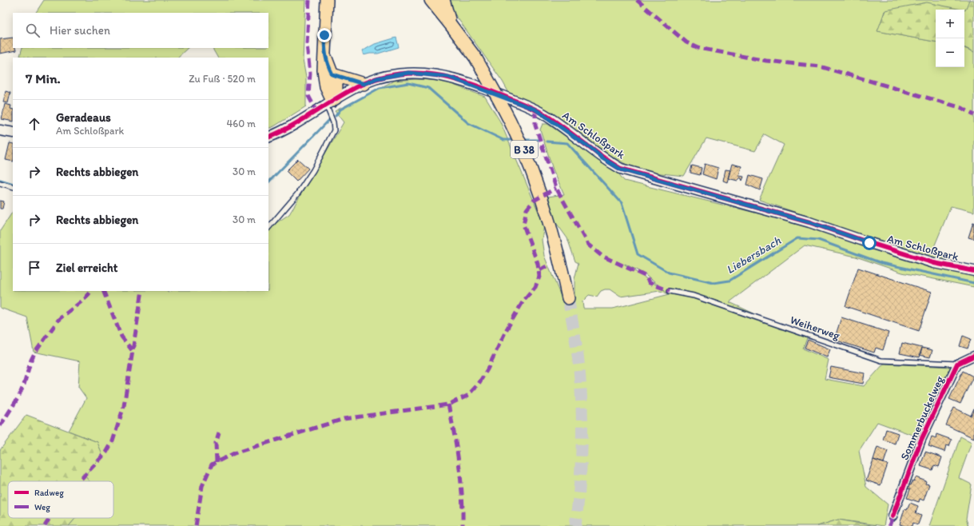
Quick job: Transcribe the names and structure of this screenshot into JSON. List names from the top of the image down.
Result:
{
  "streets": {
    "main road": ["B 38"],
    "street": ["Am Schloßpark", "Sommerbuckelweg"],
    "lane": ["Weiherweg"]
  },
  "crossings": [
    ["Weiherweg", "Sommerbuckelweg"]
  ],
  "water": ["Liebersbach"],
  "legend": ["Radweg", "Weg"],
  "page": {
    "map_buttons": ["+", "−"],
    "search": "Hier suchen",
    "heading": ["7 Min.", "Zu Fuß · 520 m"],
    "list": [
      ["Geradeaus", "Am Schloßpark", "460 m"],
      ["Rechts abbiegen", "30 m"],
      ["Rechts abbiegen", "30 m"],
      "Ziel erreicht"
    ]
  }
}
